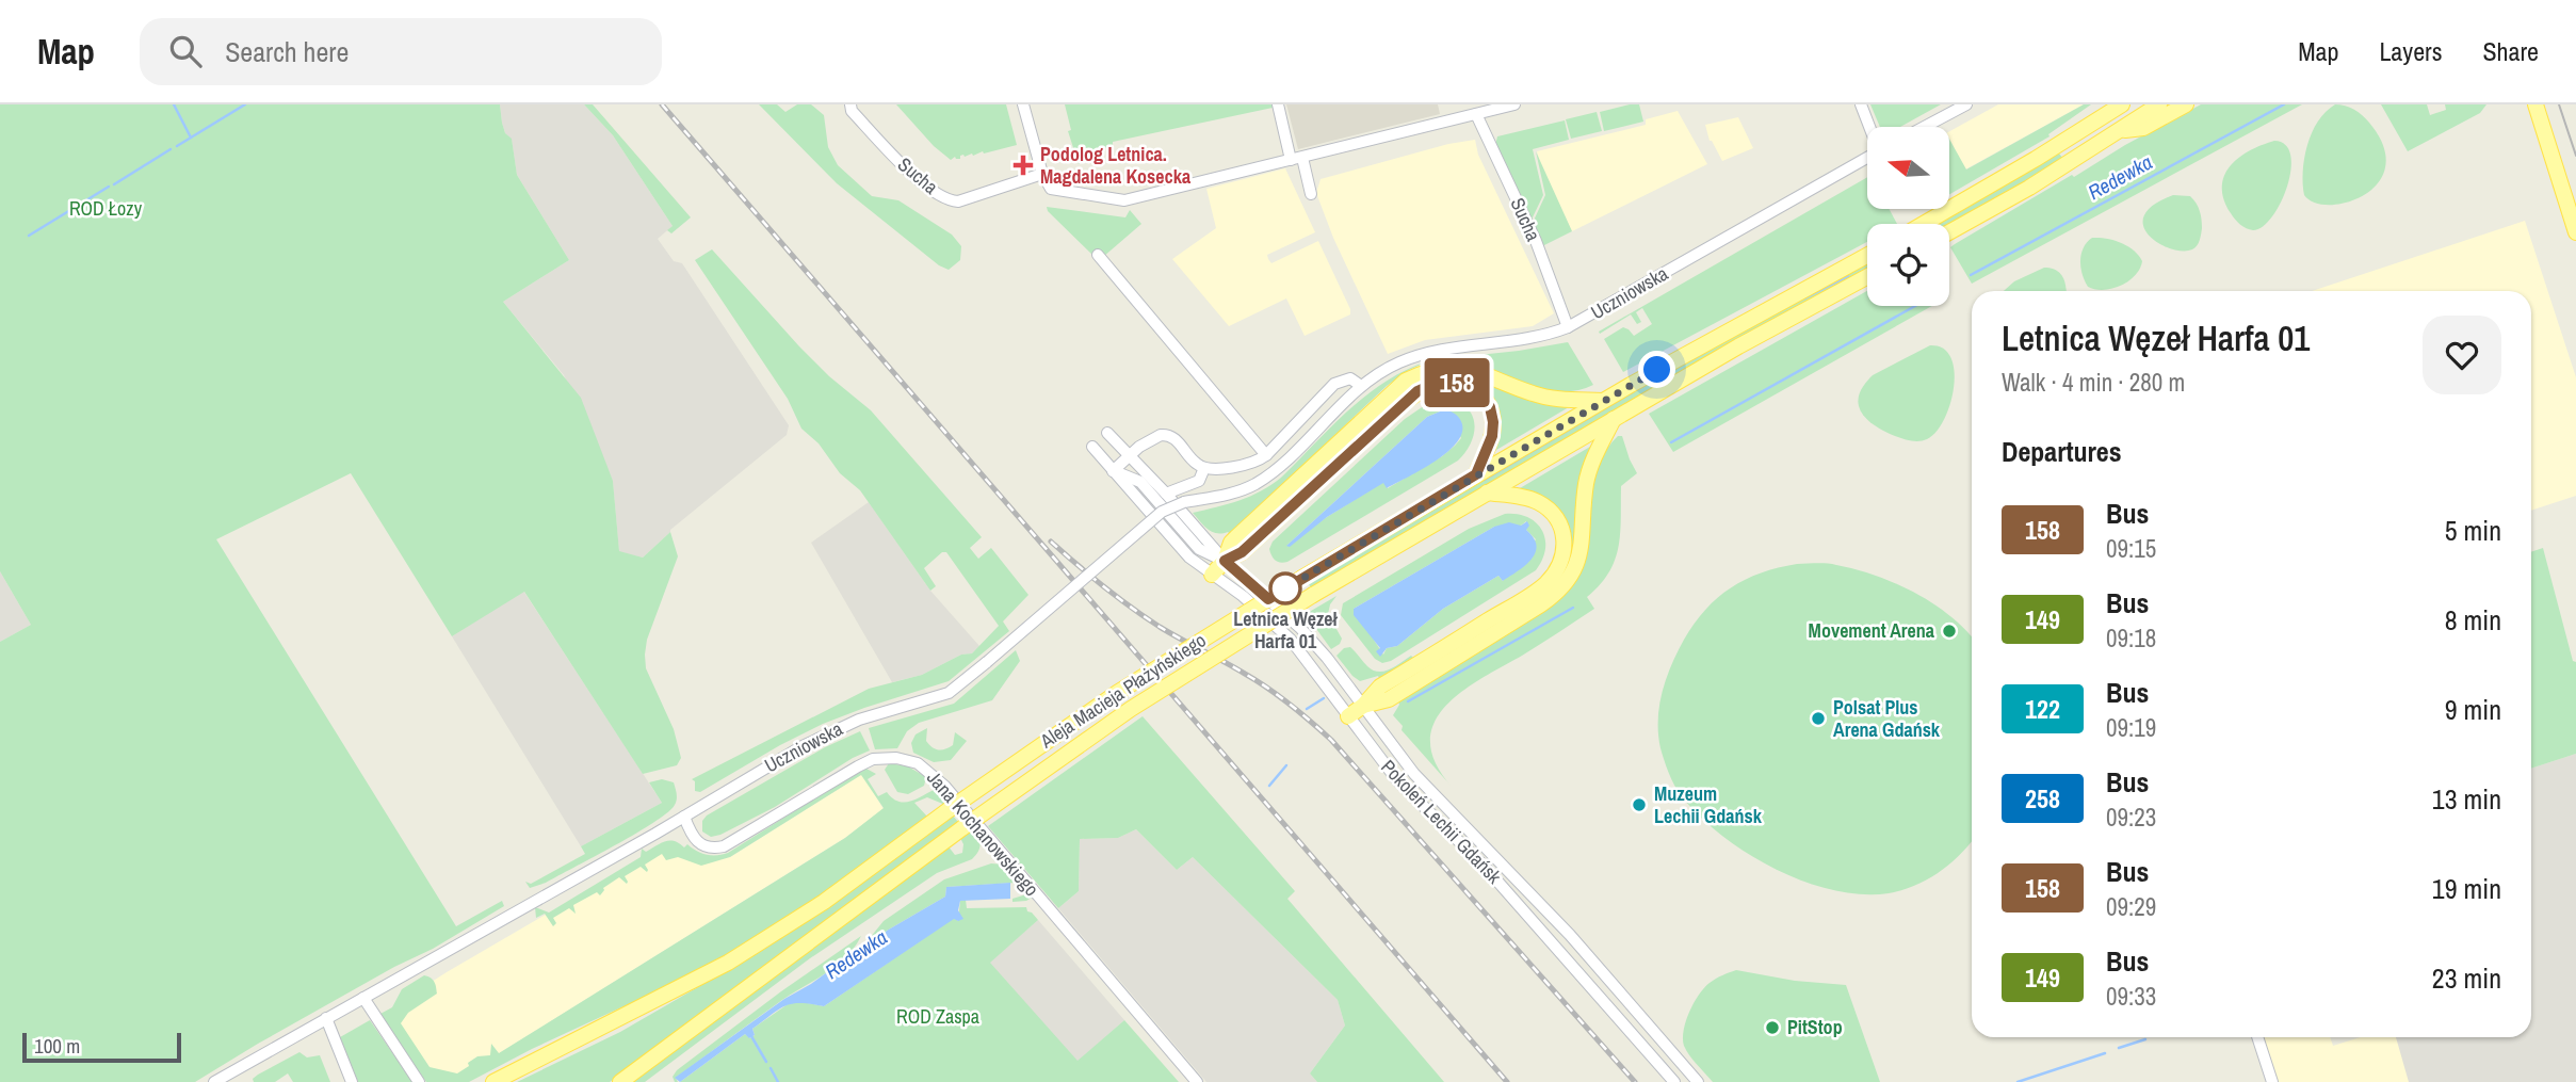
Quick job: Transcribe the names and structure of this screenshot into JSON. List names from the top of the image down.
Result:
{
  "streets": {
    "main road": ["Aleja Macieja Płażyńskiego"],
    "street": [
      "Sucha",
      "Uczniowska",
      "Pokoleń Lechii Gdańsk",
      "Jana Kochanowskiego"
    ]
  },
  "crossings": [
    ["Sucha", "Uczniowska"],
    ["Uczniowska", "Jana Kochanowskiego"]
  ],
  "water": ["Redewka"],
  "parks": ["ROD Łozy", "ROD Zaspa"],
  "places": {
    "health": ["Podolog Letnica. Magdalena Kosecka"],
    "other": [
      "Letnica Węzeł Harfa 01",
      "Movement Arena",
      "Polsat Plus Arena Gdańsk",
      "Muzeum Lechii Gdańsk",
      "PitStop"
    ]
  },
  "lines": ["bus line 158"],
  "scale_bar": "100 m",
  "north": "left",
  "page": {
    "header": "Map",
    "search": "Search here",
    "nav": ["Map", "Layers", "Share"],
    "on_map": "158",
    "heading": [
      ["Letnica Węzeł Harfa 01", "Walk · 4 min · 280 m"],
      "Departures"
    ],
    "list": [
      {
        "mark": "158",
        "name": "Bus",
        "note": "09:15",
        "value": "5 min"
      },
      {
        "mark": "149",
        "name": "Bus",
        "note": "09:18",
        "value": "8 min"
      },
      {
        "mark": "122",
        "name": "Bus",
        "note": "09:19",
        "value": "9 min"
      },
      {
        "mark": "258",
        "name": "Bus",
        "note": "09:23",
        "value": "13 min"
      },
      {
        "mark": "158",
        "name": "Bus",
        "note": "09:29",
        "value": "19 min"
      },
      {
        "mark": "149",
        "name": "Bus",
        "note": "09:33",
        "value": "23 min"
      }
    ],
    "scale": "100 m"
  }
}
